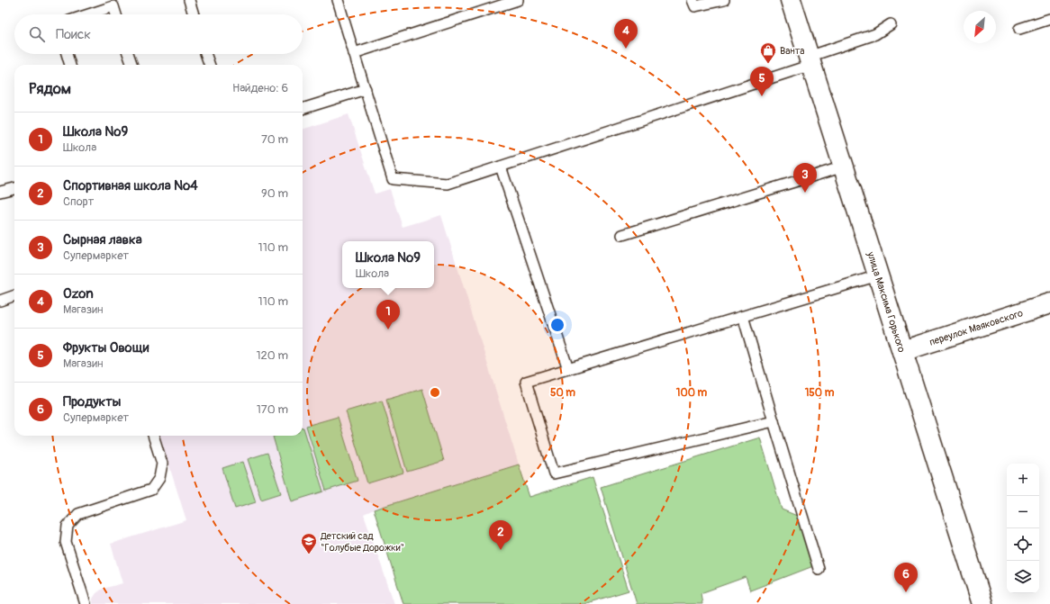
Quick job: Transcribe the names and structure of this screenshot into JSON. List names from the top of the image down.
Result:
{
  "streets": {
    "street": ["улица Максима Горького", "переулок Маяковского"]
  },
  "crossings": [
    ["улица Максима Горького", "переулок Маяковского"]
  ],
  "places": {
    "shop": ["Ванта"],
    "school or university": ["Детский сад \"Голубые Дорожки\""]
  },
  "north": "bottom left",
  "page": {
    "search": "Поиск",
    "pins": [
      "4",
      "5",
      "3",
      "1",
      "2",
      "6"
    ],
    "heading": ["Рядом", "Найдено: 6"],
    "list": [
      {
        "mark": "1",
        "name": "Школа №9",
        "note": "Школа",
        "value": "70 m"
      },
      {
        "mark": "2",
        "name": "Спортивная школа №4",
        "note": "Спорт",
        "value": "90 m"
      },
      {
        "mark": "3",
        "name": "Сырная лавка",
        "note": "Супермаркет",
        "value": "110 m"
      },
      {
        "mark": "4",
        "name": "Ozon",
        "note": "Магазин",
        "value": "110 m"
      },
      {
        "mark": "5",
        "name": "Фрукты Овощи",
        "note": "Магазин",
        "value": "120 m"
      },
      {
        "mark": "6",
        "name": "Продукты",
        "note": "Супермаркет",
        "value": "170 m"
      }
    ],
    "popup": ["Школа №9", "Школа"],
    "map_buttons": ["+", "−"]
  },
  "rings": ["50 m", "100 m", "150 m"]
}
